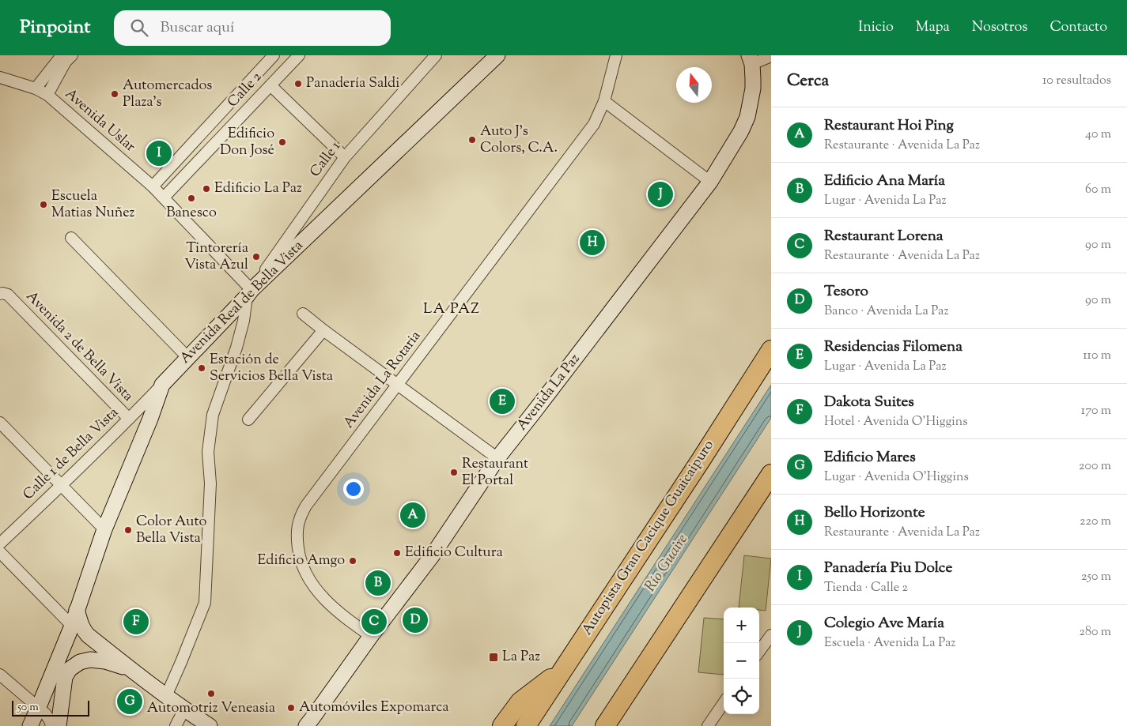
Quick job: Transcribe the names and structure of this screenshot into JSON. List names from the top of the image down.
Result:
{
  "streets": {
    "highway": ["Autopista Gran Cacique Guaicaipuro"],
    "main road": ["Avenida Real de Bella Vista", "Avenida La Paz"],
    "street": [
      "Calle 2",
      "Avenida Uslar",
      "Calle 1",
      "Avenida 2 de Bella Vista",
      "Avenida La Rotaria",
      "Calle 1 de Bella Vista"
    ]
  },
  "crossings": [
    ["Calle 2", "Avenida Uslar"],
    ["Avenida Uslar", "Calle 1"],
    ["Avenida Uslar", "Avenida Real de Bella Vista"],
    ["Calle 1", "Avenida Real de Bella Vista"],
    ["Avenida Real de Bella Vista", "Calle 1 de Bella Vista"],
    ["Avenida 2 de Bella Vista", "Calle 1 de Bella Vista"],
    ["Avenida La Rotaria", "Avenida La Paz"]
  ],
  "districts": ["LA PAZ"],
  "water": ["Río Guaire"],
  "places": {
    "other": [
      "Panadería Saldi",
      "Automercados Plaza's",
      "Auto J's Colors, C.A.",
      "Edificio Don José",
      "Edificio La Paz",
      "Banesco",
      "Escuela Matias Nuñez",
      "Tintorería Vista Azul",
      "Estación de Servicios Bella Vista",
      "Restaurant El Portal",
      "Color Auto Bella Vista",
      "Edificio Cultura",
      "Edificio Amgo",
      "Automotriz Veneasia",
      "Automóviles Expomarca"
    ],
    "transit": ["La Paz"]
  },
  "scale_bar": "50 m",
  "north": "top",
  "page": {
    "header": "Pinpoint",
    "search": "Buscar aquí",
    "nav": [
      "Inicio",
      "Mapa",
      "Nosotros",
      "Contacto"
    ],
    "heading": ["Cerca", "10 resultados"],
    "list": [
      {
        "mark": "A",
        "name": "Restaurant Hoi Ping",
        "note": "Restaurante · Avenida La Paz",
        "value": "40 m"
      },
      {
        "mark": "B",
        "name": "Edificio Ana María",
        "note": "Lugar · Avenida La Paz",
        "value": "60 m"
      },
      {
        "mark": "C",
        "name": "Restaurant Lorena",
        "note": "Restaurante · Avenida La Paz",
        "value": "90 m"
      },
      {
        "mark": "D",
        "name": "Tesoro",
        "note": "Banco · Avenida La Paz",
        "value": "90 m"
      },
      {
        "mark": "E",
        "name": "Residencias Filomena",
        "note": "Lugar · Avenida La Paz",
        "value": "110 m"
      },
      {
        "mark": "F",
        "name": "Dakota Suites",
        "note": "Hotel · Avenida O'Higgins",
        "value": "170 m"
      },
      {
        "mark": "G",
        "name": "Edificio Mares",
        "note": "Lugar · Avenida O'Higgins",
        "value": "200 m"
      },
      {
        "mark": "H",
        "name": "Bello Horizonte",
        "note": "Restaurante · Avenida La Paz",
        "value": "220 m"
      },
      {
        "mark": "I",
        "name": "Panadería Piu Dolce",
        "note": "Tienda · Calle 2",
        "value": "250 m"
      },
      {
        "mark": "J",
        "name": "Colegio Ave María",
        "note": "Escuela · Avenida La Paz",
        "value": "280 m"
      }
    ],
    "pins": [
      "I",
      "J",
      "H",
      "E",
      "A",
      "B",
      "D",
      "C",
      "F",
      "G"
    ],
    "map_buttons": ["+", "−"],
    "scale": "50 m"
  }
}
